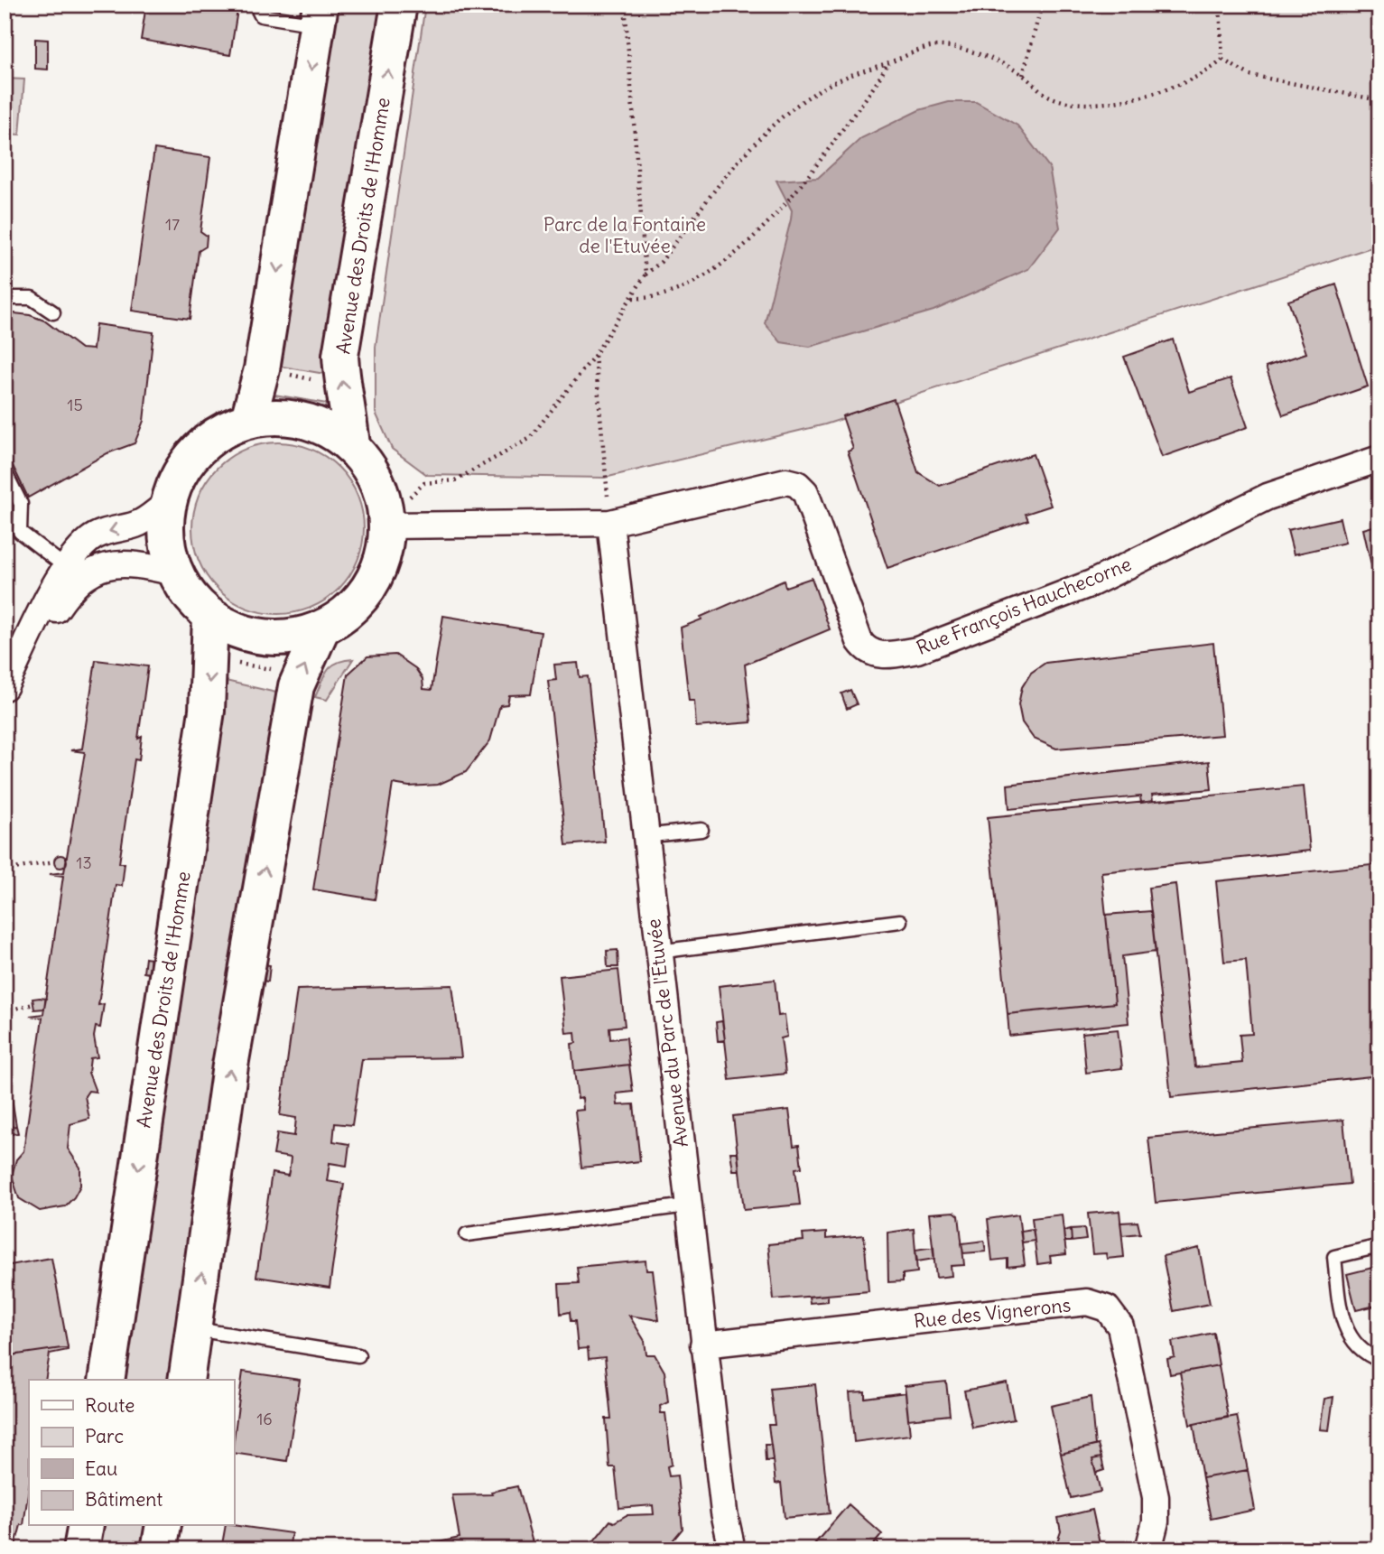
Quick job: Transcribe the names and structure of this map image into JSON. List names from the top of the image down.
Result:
{
  "streets": {
    "main road": ["Avenue des Droits de l'Homme"],
    "street": ["Rue François Hauchecorne", "Avenue du Parc de l'Etuvée", "Rue des Vignerons"]
  },
  "crossings": [
    ["Avenue des Droits de l'Homme", "Rue François Hauchecorne"],
    ["Rue François Hauchecorne", "Avenue du Parc de l'Etuvée"],
    ["Avenue du Parc de l'Etuvée", "Rue des Vignerons"]
  ],
  "parks": ["Parc de la Fontaine de l'Etuvée"],
  "house_numbers": [
    "17",
    "15",
    "13",
    "16"
  ],
  "legend": [
    "Route",
    "Parc",
    "Eau",
    "Bâtiment"
  ]
}
